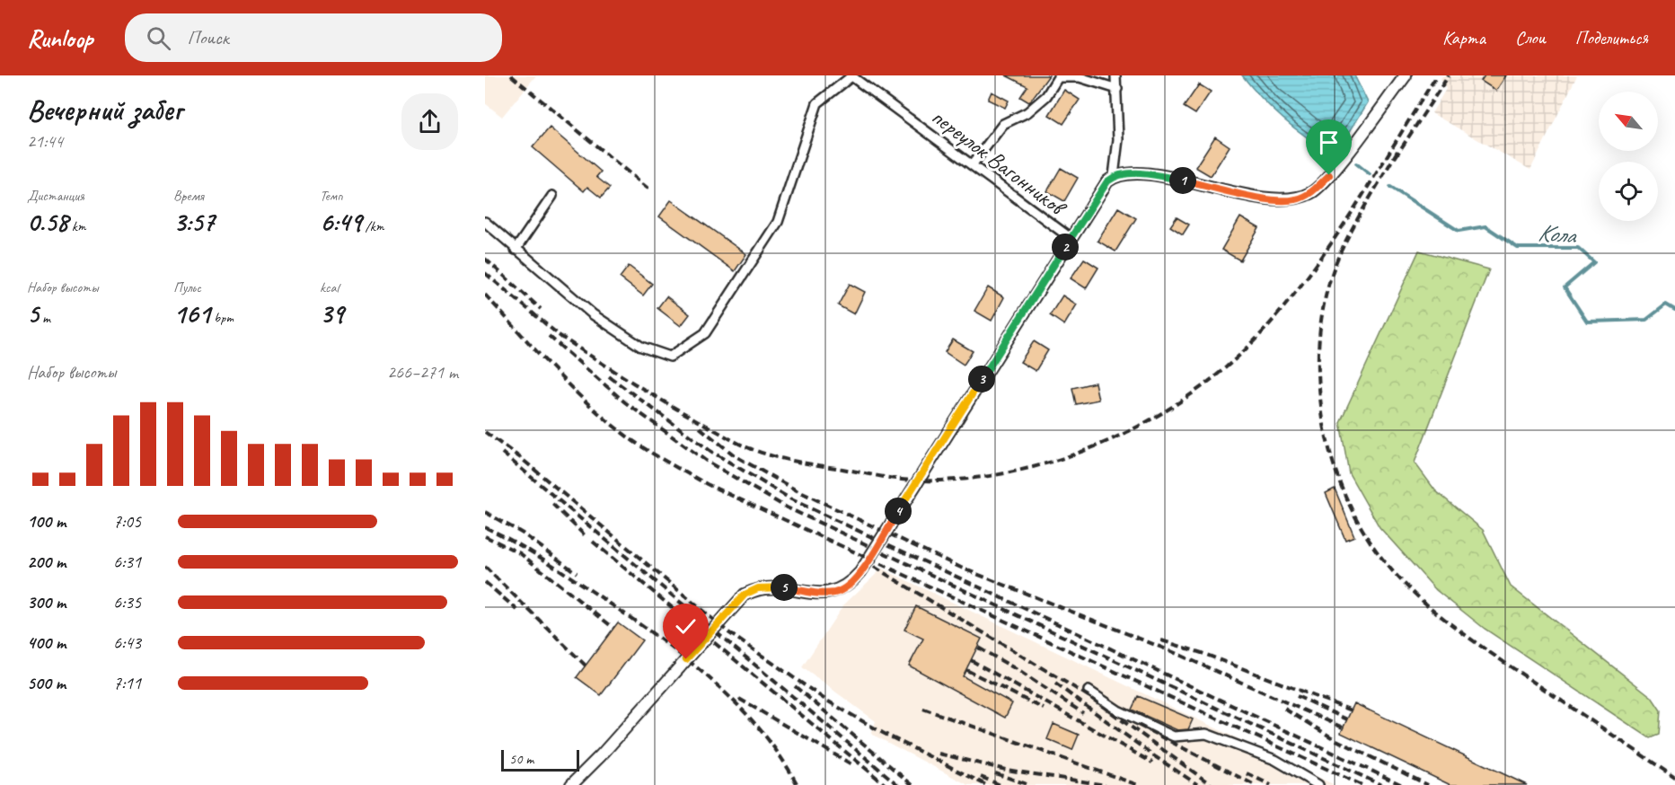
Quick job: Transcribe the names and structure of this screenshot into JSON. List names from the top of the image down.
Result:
{
  "streets": {
    "street": ["переулок Вагонников"]
  },
  "water": ["Кола"],
  "scale_bar": "50 m",
  "north": "top left",
  "page": {
    "header": "Runloop",
    "search": "Поиск",
    "nav": ["Карта", "Слои", "Поделиться"],
    "heading": ["Вечерний забег", "21:44"],
    "stats": [
      ["Дистанция", "0.58 km"],
      ["Время", "3:57"],
      ["Темп", "6:49 /km"],
      ["Набор высоты", "5 m"],
      ["Пульс", "161 bpm"],
      ["kcal", "39"]
    ],
    "pins": [
      "1",
      "2",
      "3",
      "4",
      "5"
    ],
    "chart": ["Набор высоты", "266–271 m"],
    "list": [
      {
        "name": "100 m",
        "note": "7:05"
      },
      {
        "name": "200 m",
        "note": "6:31"
      },
      {
        "name": "300 m",
        "note": "6:35"
      },
      {
        "name": "400 m",
        "note": "6:43"
      },
      {
        "name": "500 m",
        "note": "7:11"
      }
    ],
    "scale": "50 m"
  }
}
